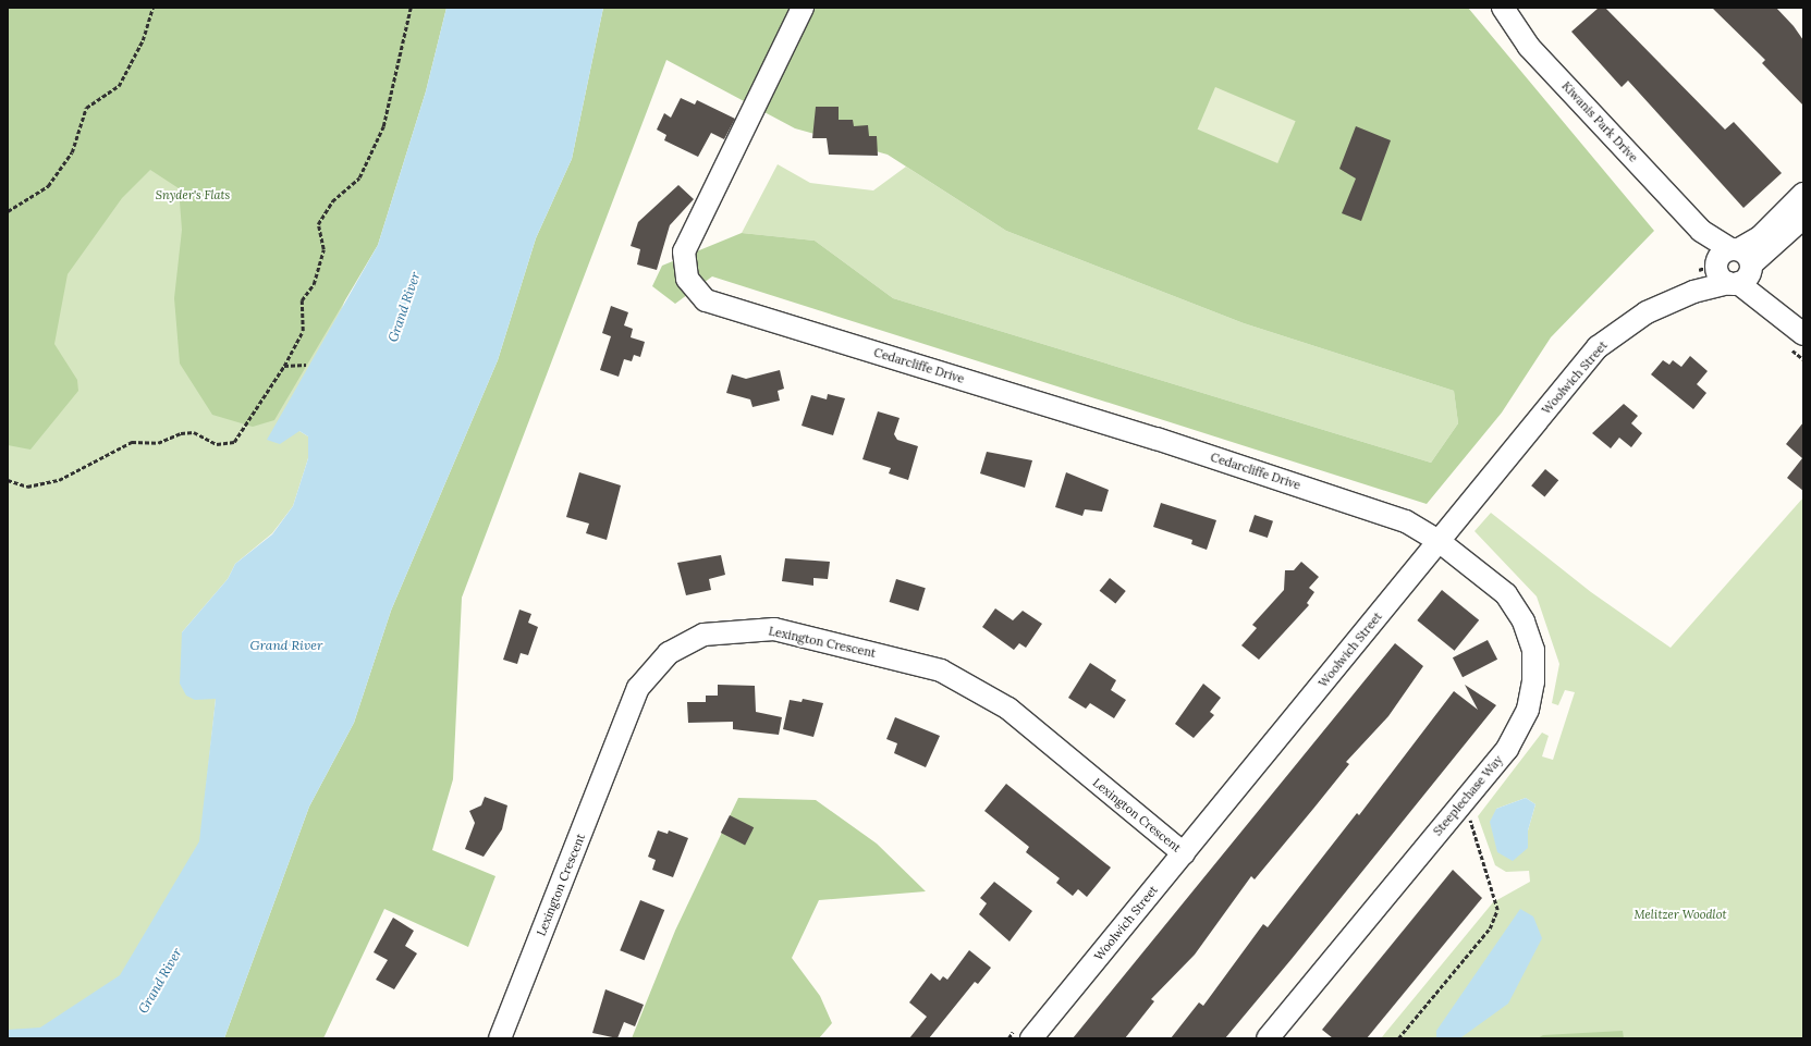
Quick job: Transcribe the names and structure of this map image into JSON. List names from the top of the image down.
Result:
{
  "streets": {
    "street": [
      "Kiwanis Park Drive",
      "Cedarcliffe Drive",
      "Woolwich Street",
      "Lexington Crescent",
      "Steeplechase Way"
    ]
  },
  "crossings": [
    ["Kiwanis Park Drive", "Woolwich Street"],
    ["Cedarcliffe Drive", "Woolwich Street"],
    ["Cedarcliffe Drive", "Steeplechase Way"],
    ["Woolwich Street", "Lexington Crescent"],
    ["Woolwich Street", "Steeplechase Way"]
  ],
  "water": ["Grand River"],
  "parks": ["Snyder's Flats", "Melitzer Woodlot"]
}
